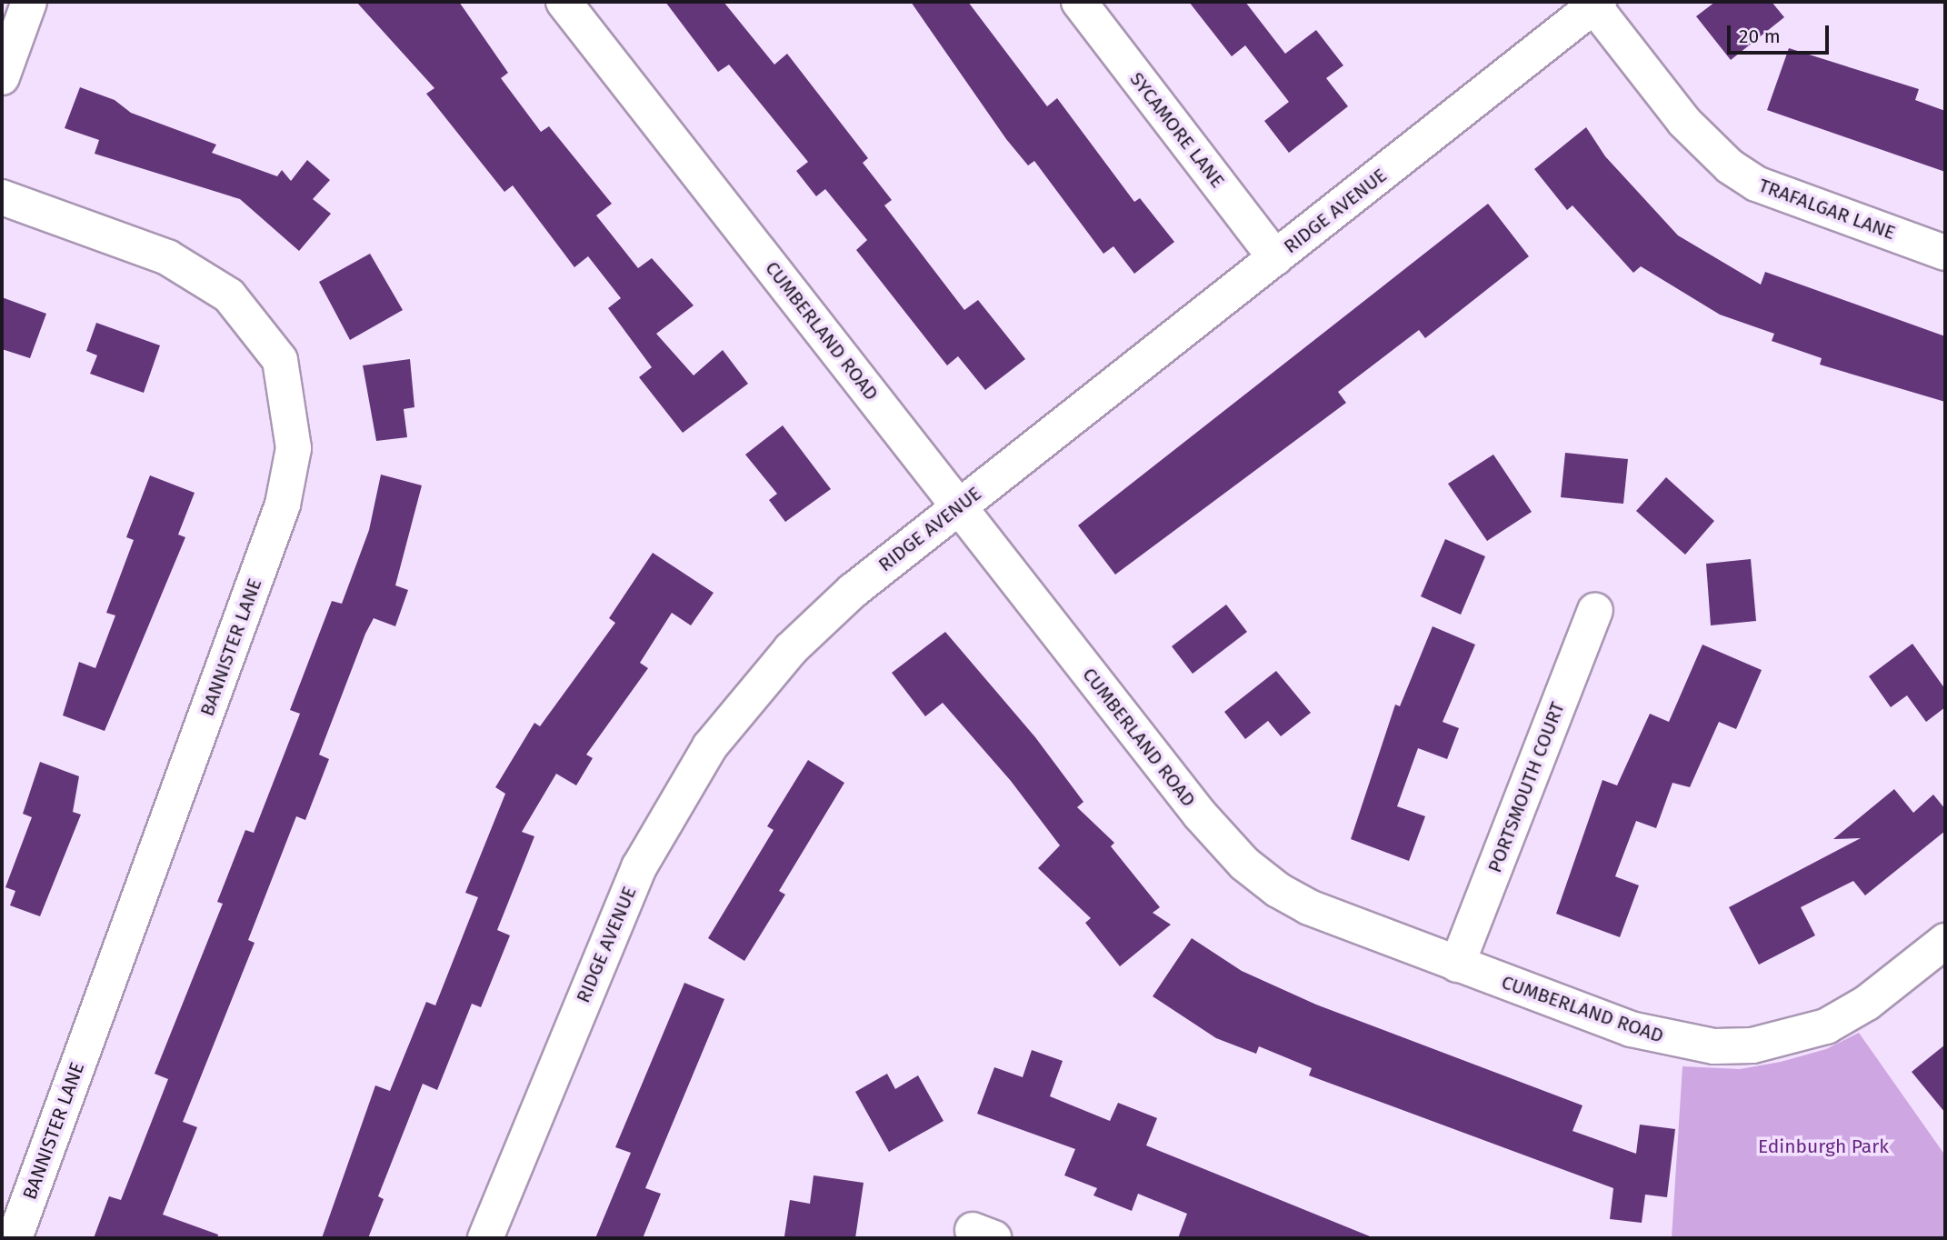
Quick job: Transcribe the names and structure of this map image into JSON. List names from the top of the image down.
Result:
{
  "streets": {
    "street": [
      "SYCAMORE LANE",
      "TRAFALGAR LANE",
      "RIDGE AVENUE",
      "CUMBERLAND ROAD",
      "BANNISTER LANE",
      "PORTSMOUTH COURT"
    ]
  },
  "crossings": [
    ["SYCAMORE LANE", "RIDGE AVENUE"],
    ["TRAFALGAR LANE", "RIDGE AVENUE"],
    ["RIDGE AVENUE", "CUMBERLAND ROAD"],
    ["CUMBERLAND ROAD", "PORTSMOUTH COURT"]
  ],
  "parks": ["Edinburgh Park"],
  "scale_bar": "20 m"
}
